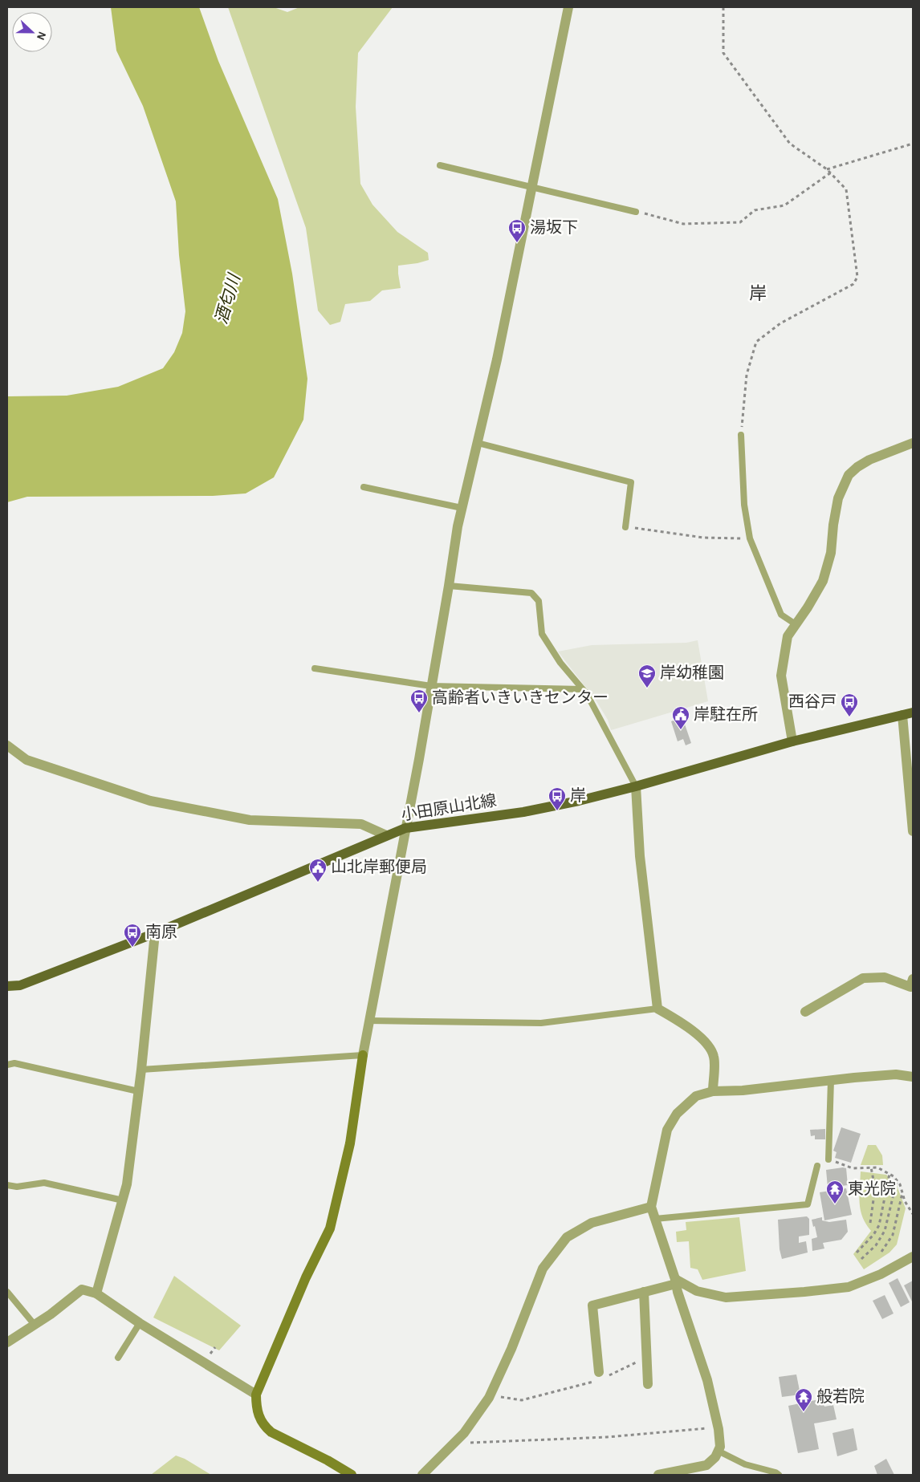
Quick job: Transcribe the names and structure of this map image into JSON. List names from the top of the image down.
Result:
{
  "streets": {
    "main road": ["小田原山北線"]
  },
  "districts": ["岸"],
  "water": ["酒匂川"],
  "places": {
    "bus stop": [
      "湯坂下",
      "高齢者いきいきセンター",
      "西谷戸",
      "岸",
      "南原"
    ],
    "school or university": ["岸幼稚園"],
    "public building": ["岸駐在所", "山北岸郵便局"],
    "temple": ["東光院", "般若院"]
  },
  "north": "right"
}
